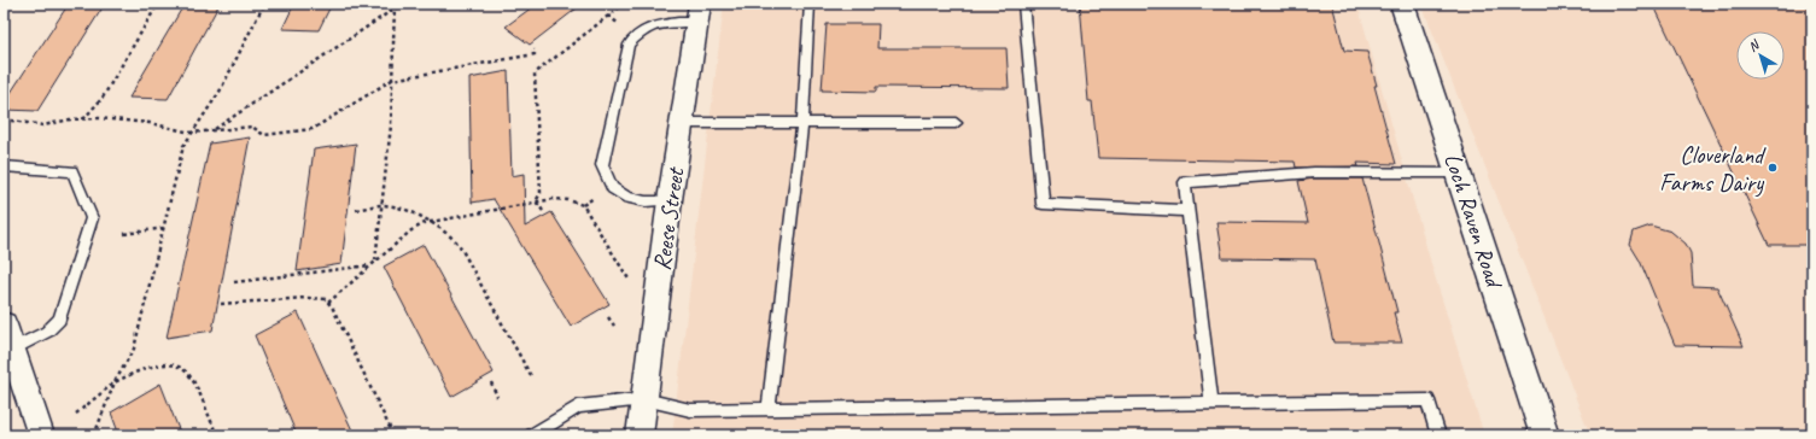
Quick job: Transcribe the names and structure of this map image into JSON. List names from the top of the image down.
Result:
{
  "streets": {
    "main road": ["Loch Raven Road"],
    "street": ["Reese Street"]
  },
  "places": ["Cloverland Farms Dairy"],
  "north": "top left"
}
